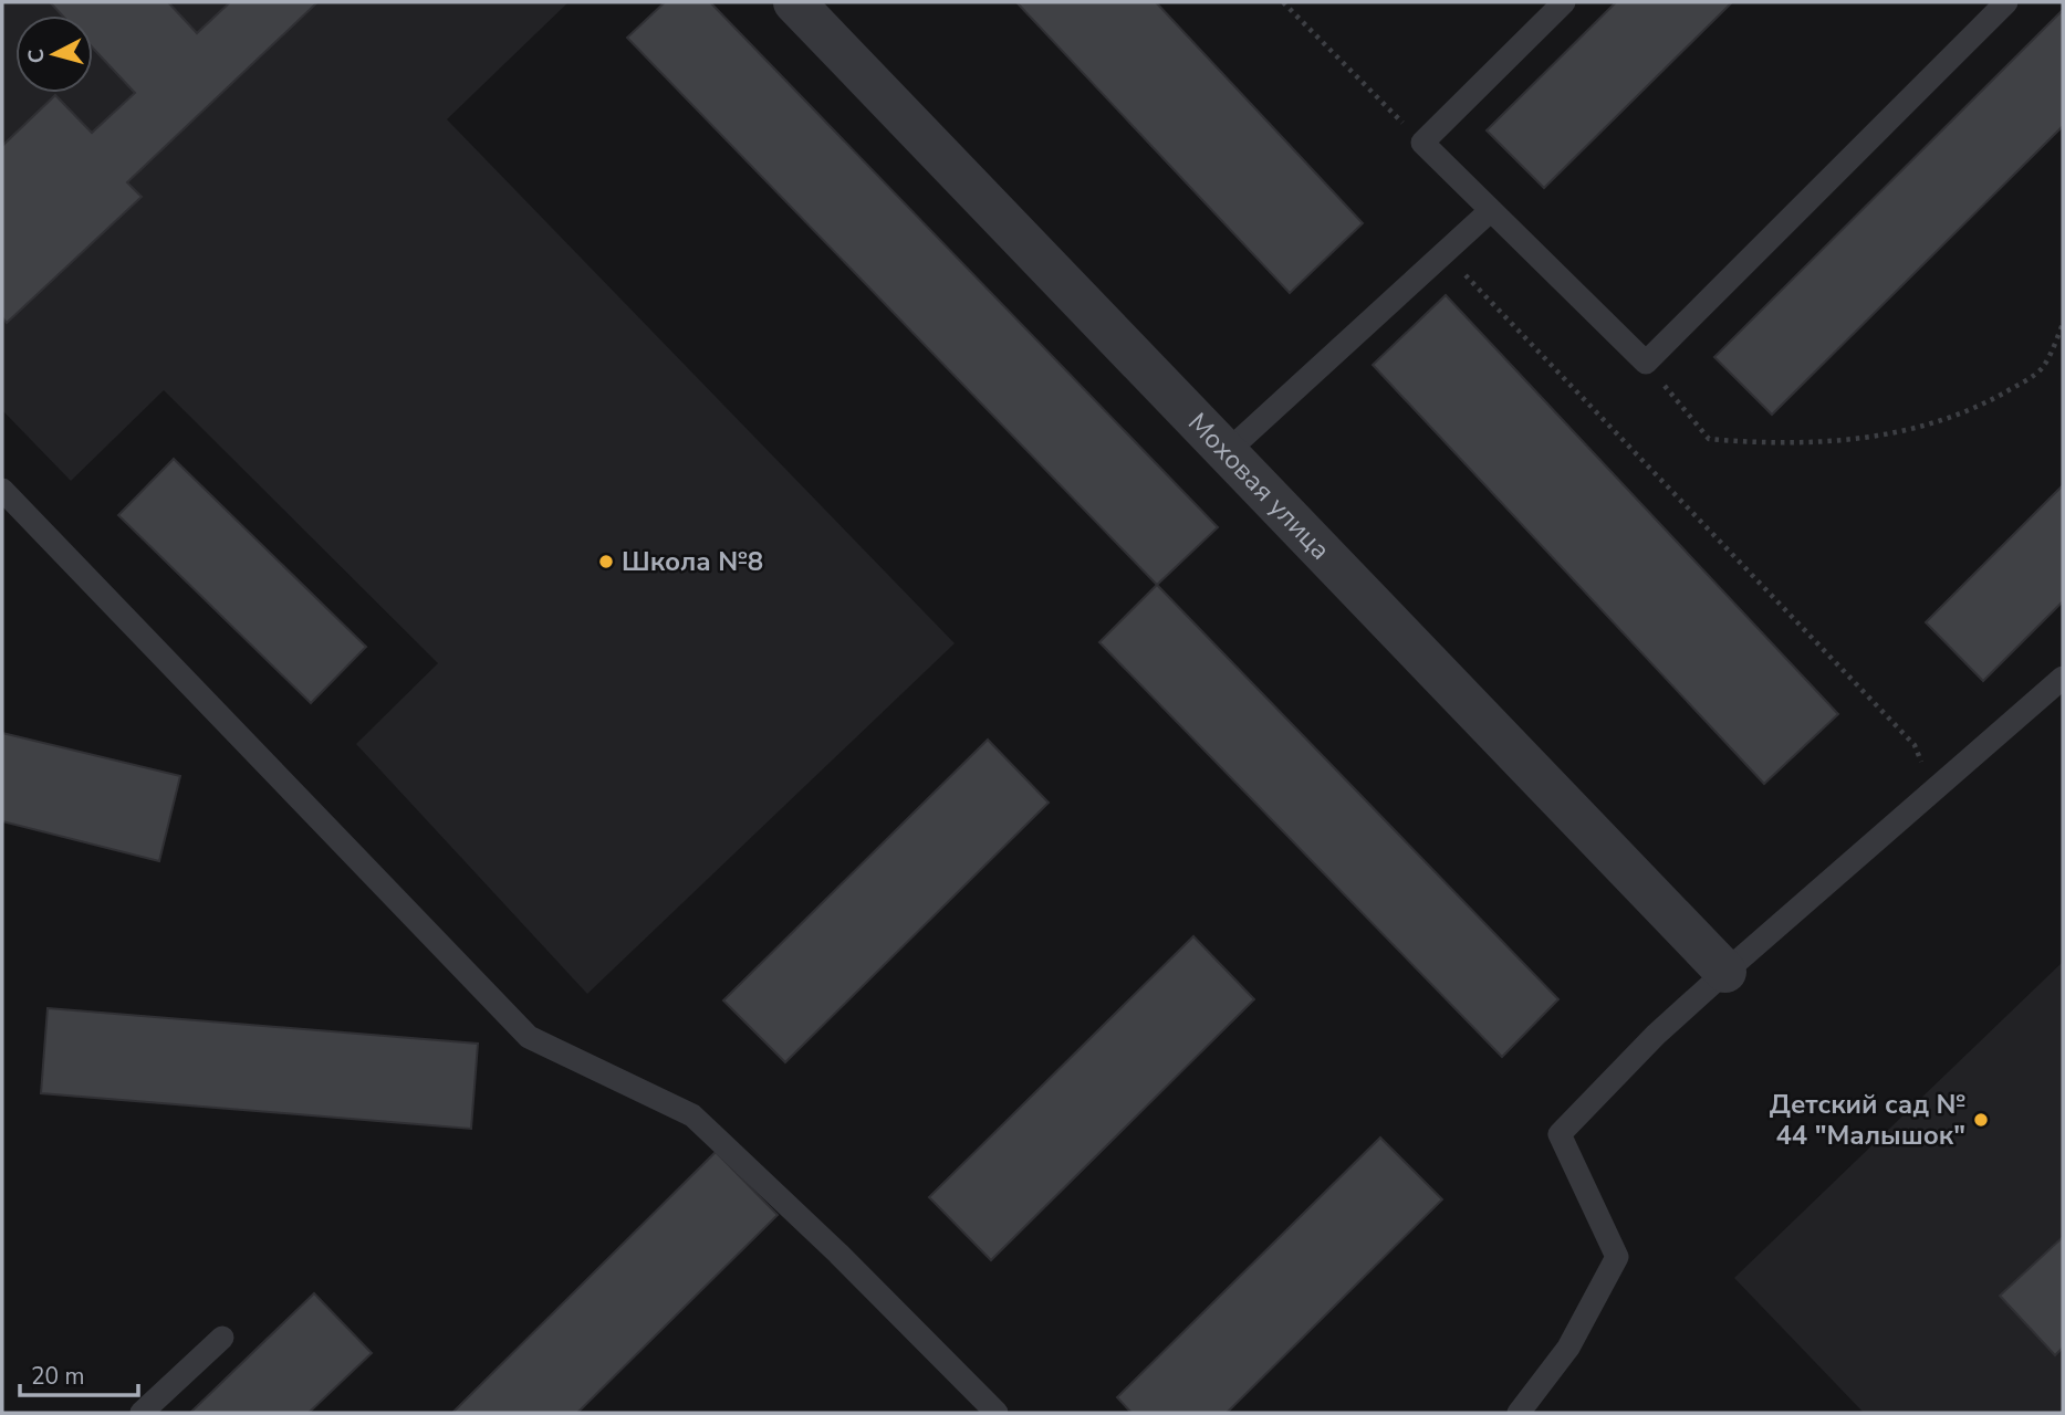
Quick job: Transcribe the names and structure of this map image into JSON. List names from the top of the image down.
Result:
{
  "streets": {
    "street": ["Моховая улица"]
  },
  "places": ["Школа №8", "Детский сад № 44 \"Малышок\""],
  "scale_bar": "20 m",
  "north": "left"
}
